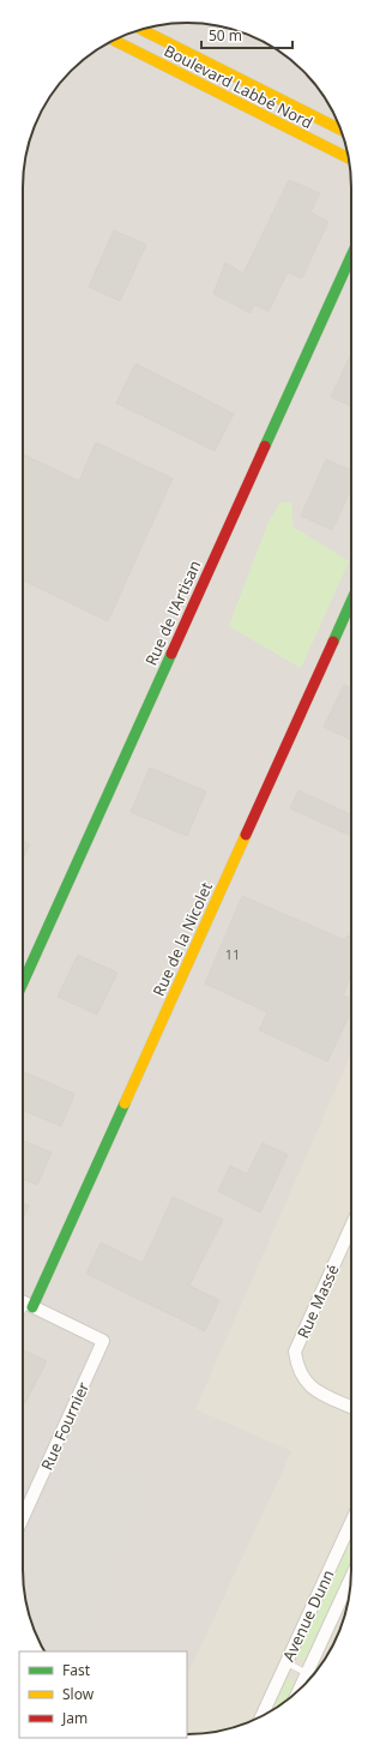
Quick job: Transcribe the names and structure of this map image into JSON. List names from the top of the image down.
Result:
{
  "streets": {
    "street": [
      "Boulevard Labbé Nord",
      "Rue de l'Artisan",
      "Rue de la Nicolet",
      "Rue Massé",
      "Rue Fournier",
      "Avenue Dunn"
    ]
  },
  "crossings": [
    ["Rue de la Nicolet", "Rue Fournier"]
  ],
  "house_numbers": ["11"],
  "legend": ["Fast", "Slow", "Jam"],
  "scale_bar": "50 m"
}
